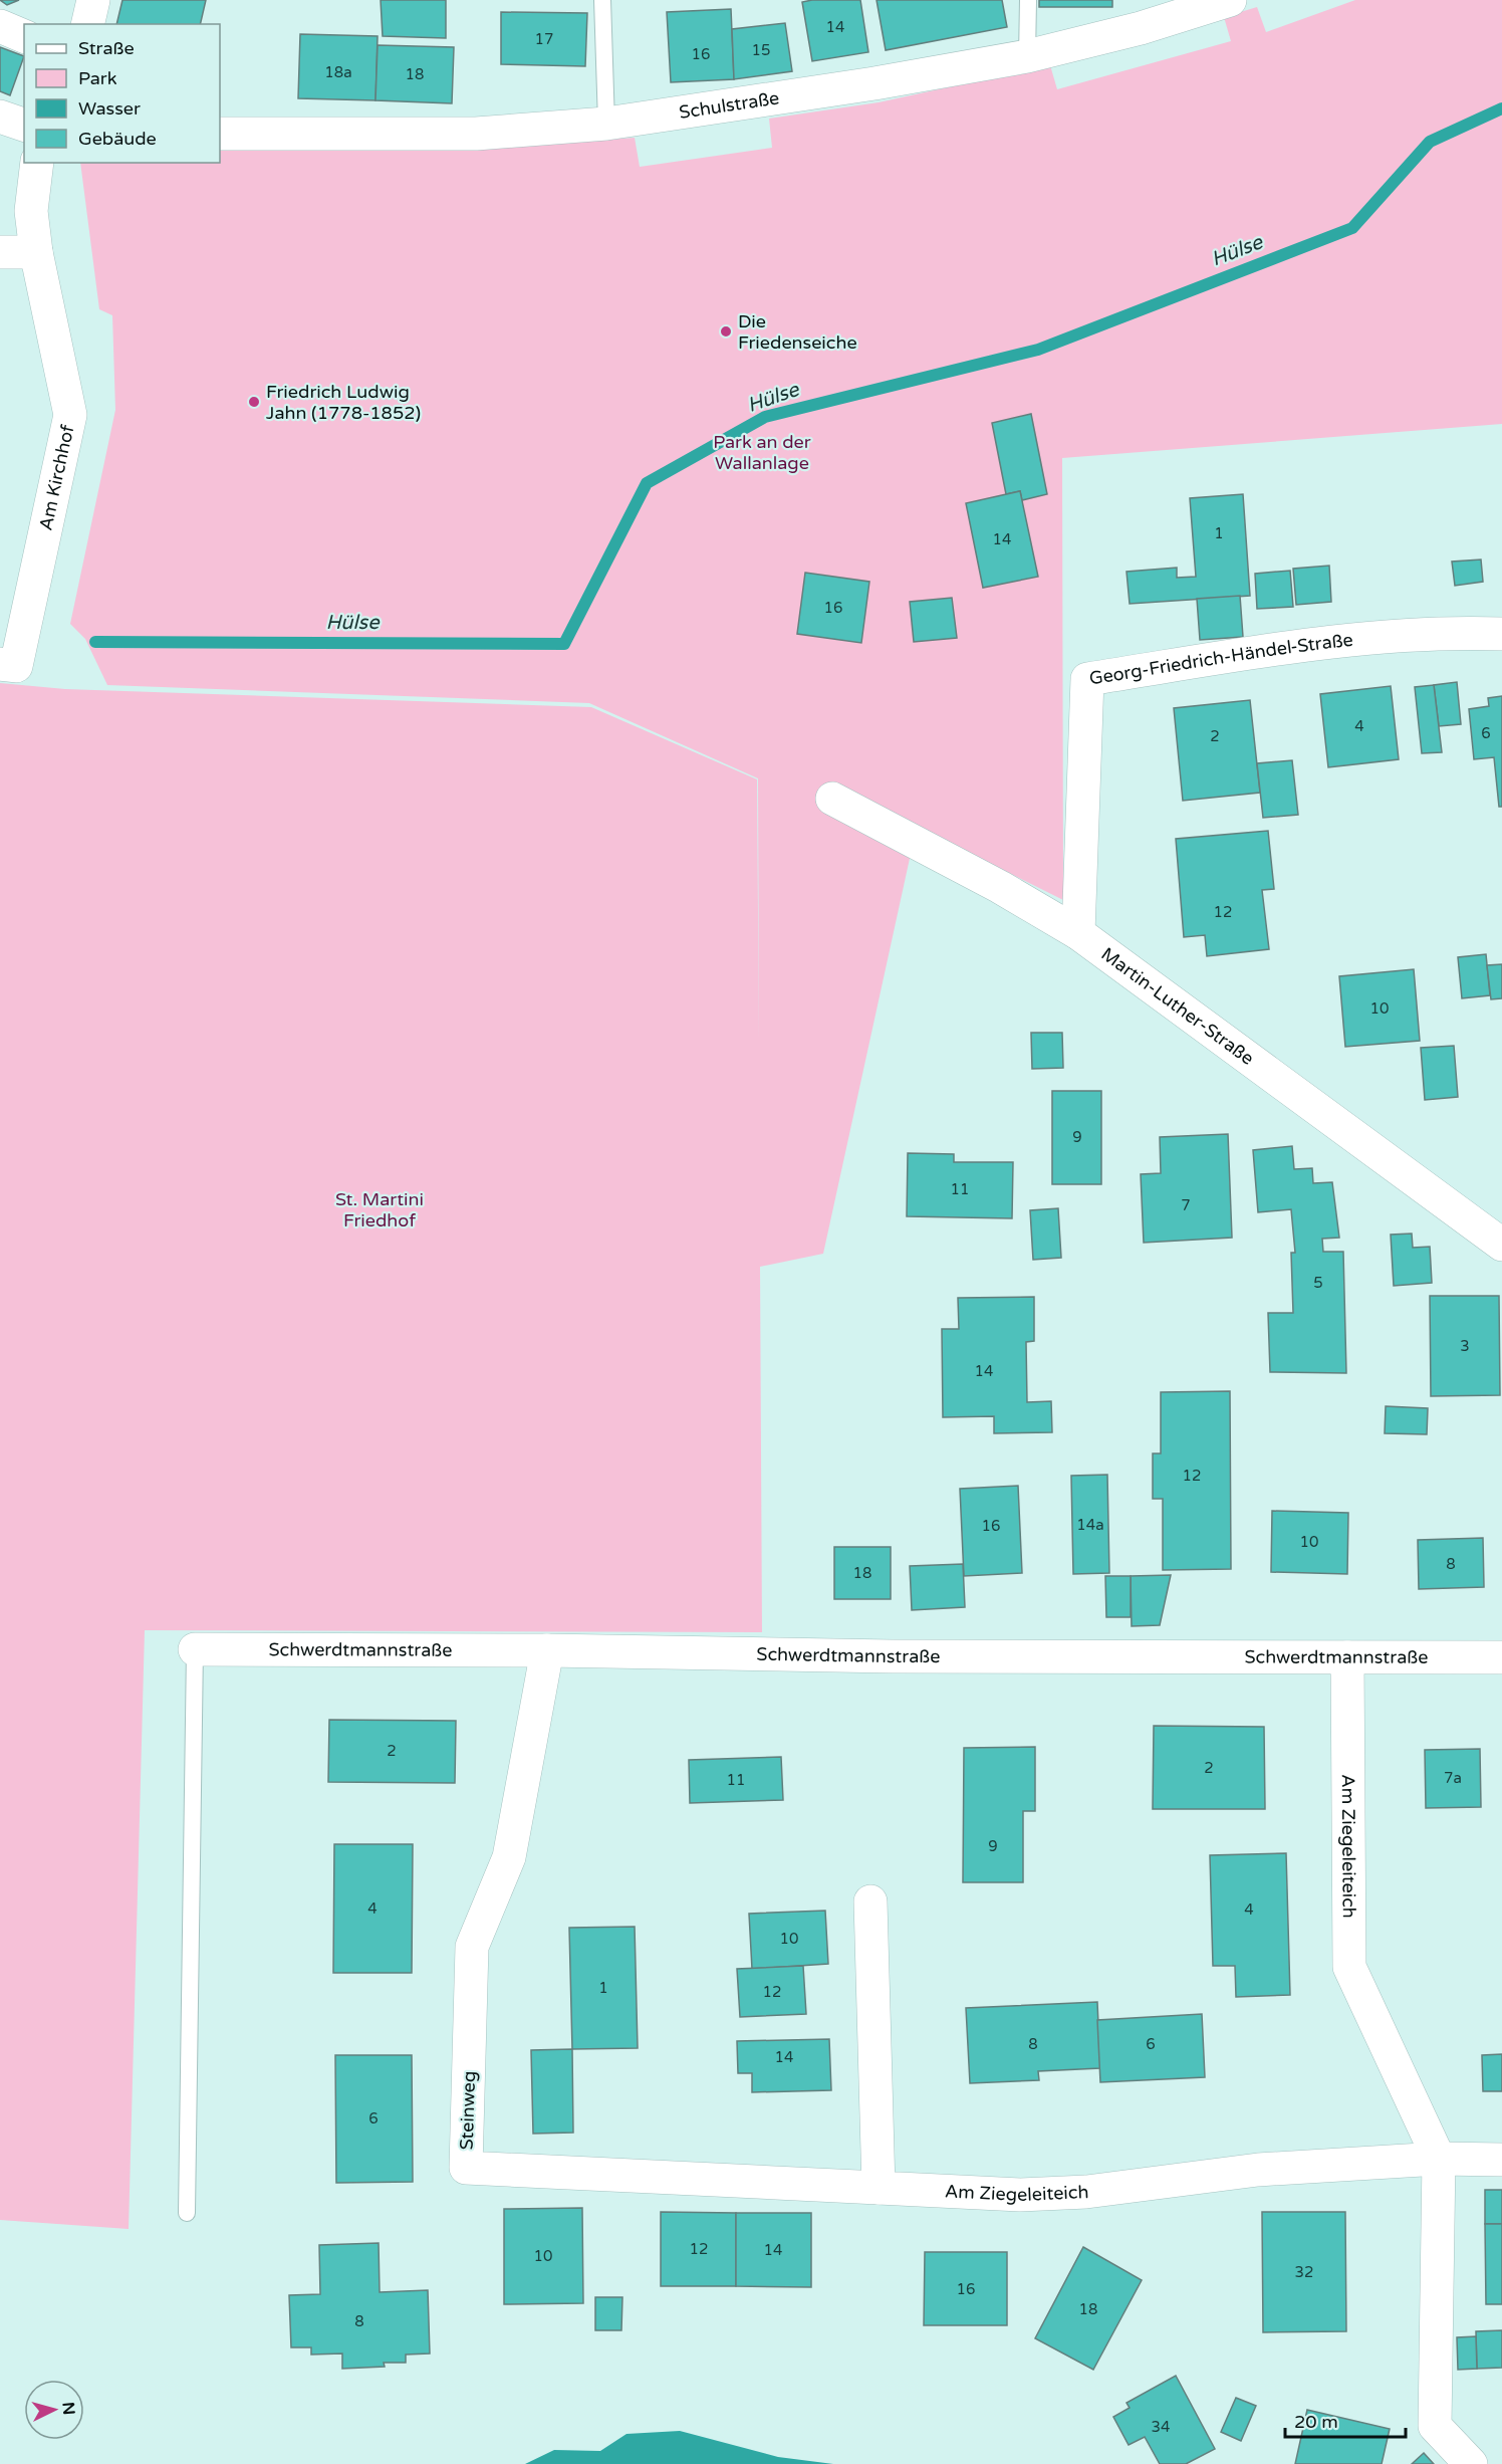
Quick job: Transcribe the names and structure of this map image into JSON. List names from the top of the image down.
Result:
{
  "streets": {
    "street": [
      "Schulstraße",
      "Am Kirchhof",
      "Georg-Friedrich-Händel-Straße",
      "Martin-Luther-Straße",
      "Schwerdtmannstraße",
      "Am Ziegeleiteich",
      "Steinweg"
    ]
  },
  "crossings": [
    ["Georg-Friedrich-Händel-Straße", "Martin-Luther-Straße"],
    ["Schwerdtmannstraße", "Am Ziegeleiteich"],
    ["Schwerdtmannstraße", "Steinweg"],
    ["Am Ziegeleiteich", "Steinweg"]
  ],
  "water": ["Hülse"],
  "parks": ["Park an der Wallanlage", "St. Martini Friedhof"],
  "places": ["Die Friedenseiche", "Friedrich Ludwig Jahn (1778-1852)"],
  "house_numbers": [
    "14",
    "17",
    "15",
    "16",
    "18a",
    "18",
    "1",
    "14",
    "16",
    "4",
    "6",
    "2",
    "12",
    "10",
    "9",
    "11",
    "7",
    "5",
    "3",
    "14",
    "12",
    "14a",
    "16",
    "10",
    "8",
    "18",
    "2",
    "2",
    "7a",
    "11",
    "9",
    "4",
    "4",
    "10",
    "1",
    "12",
    "8",
    "6",
    "14",
    "6",
    "12",
    "14",
    "10",
    "32",
    "16",
    "18",
    "8",
    "34"
  ],
  "legend": [
    "Straße",
    "Park",
    "Wasser",
    "Gebäude"
  ],
  "scale_bar": "20 m",
  "north": "right"
}
